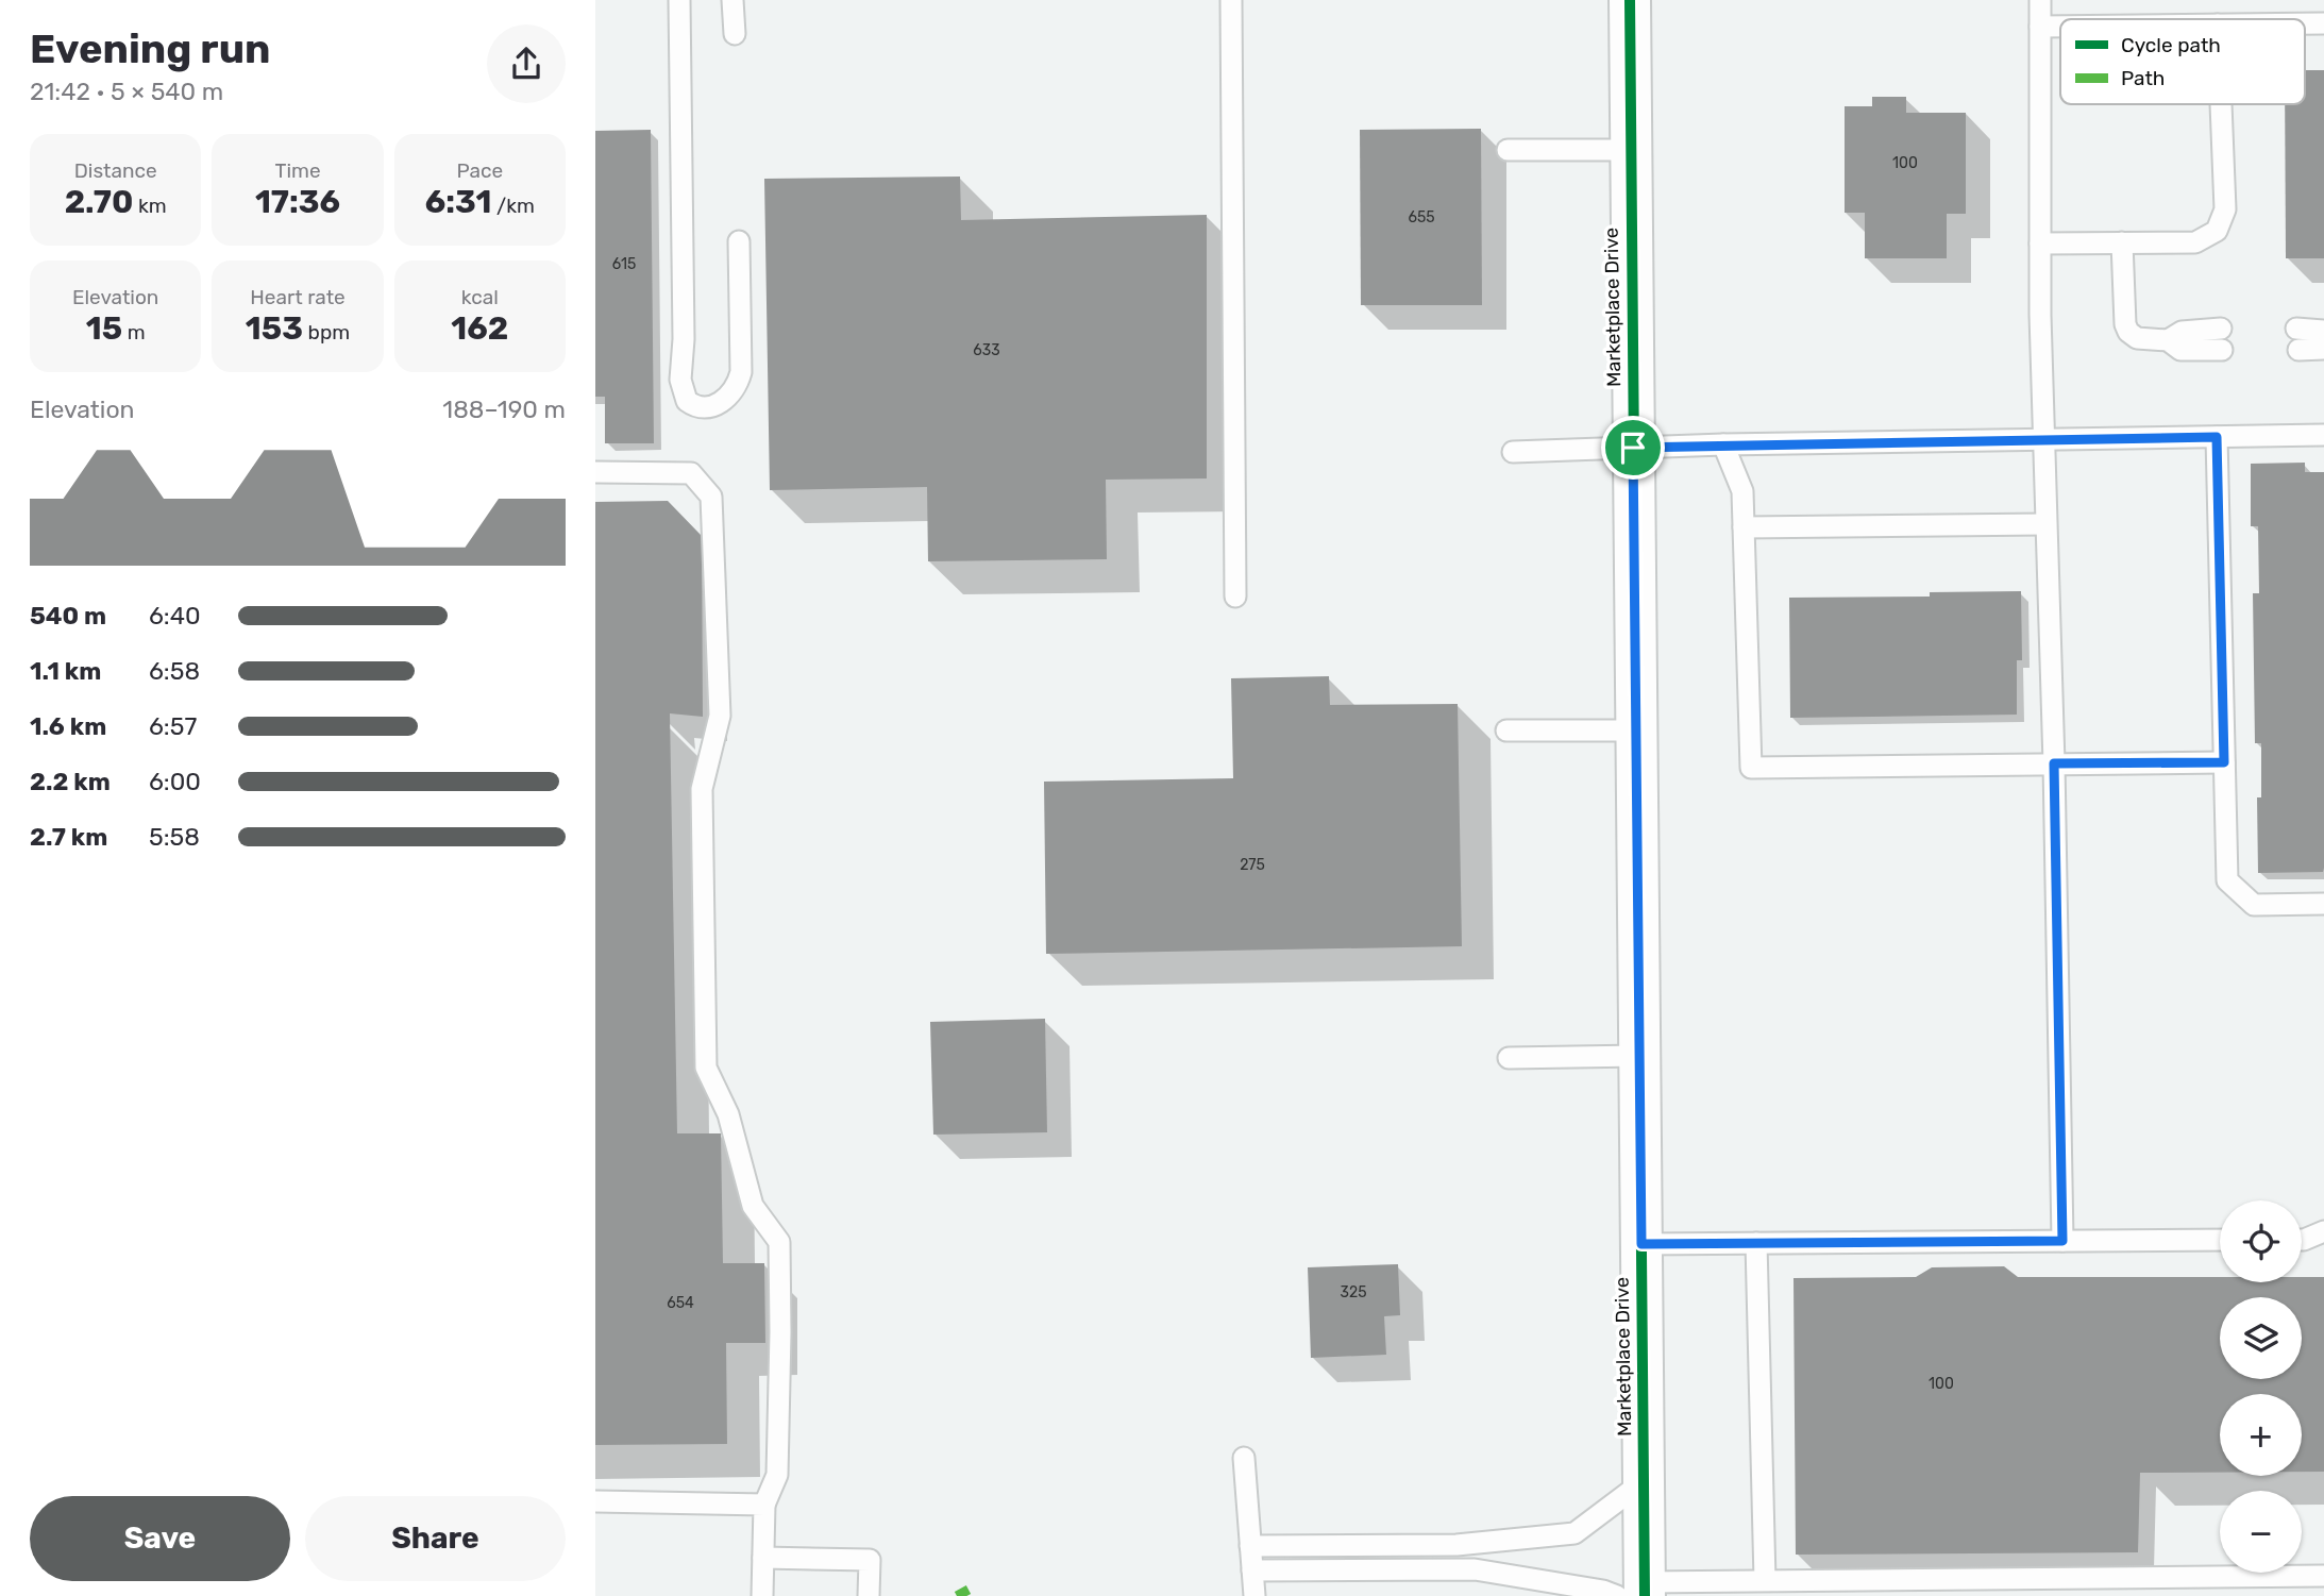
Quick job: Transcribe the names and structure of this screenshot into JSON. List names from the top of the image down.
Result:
{
  "streets": {
    "street": ["Marketplace Drive"]
  },
  "house_numbers": [
    "100",
    "655",
    "615",
    "633",
    "275",
    "325",
    "654",
    "100"
  ],
  "legend": ["Cycle path", "Path"],
  "page": {
    "heading": ["Evening run", "21:42 · 5 × 540 m"],
    "stats": [
      ["Distance", "2.70 km"],
      ["Time", "17:36"],
      ["Pace", "6:31 /km"],
      ["Elevation", "15 m"],
      ["Heart rate", "153 bpm"],
      ["kcal", "162"]
    ],
    "chart": ["Elevation", "188–190 m"],
    "list": [
      {
        "name": "540 m",
        "note": "6:40"
      },
      {
        "name": "1.1 km",
        "note": "6:58"
      },
      {
        "name": "1.6 km",
        "note": "6:57"
      },
      {
        "name": "2.2 km",
        "note": "6:00"
      },
      {
        "name": "2.7 km",
        "note": "5:58"
      }
    ],
    "map_buttons": ["+", "−"],
    "buttons": ["Save", "Share"]
  }
}
